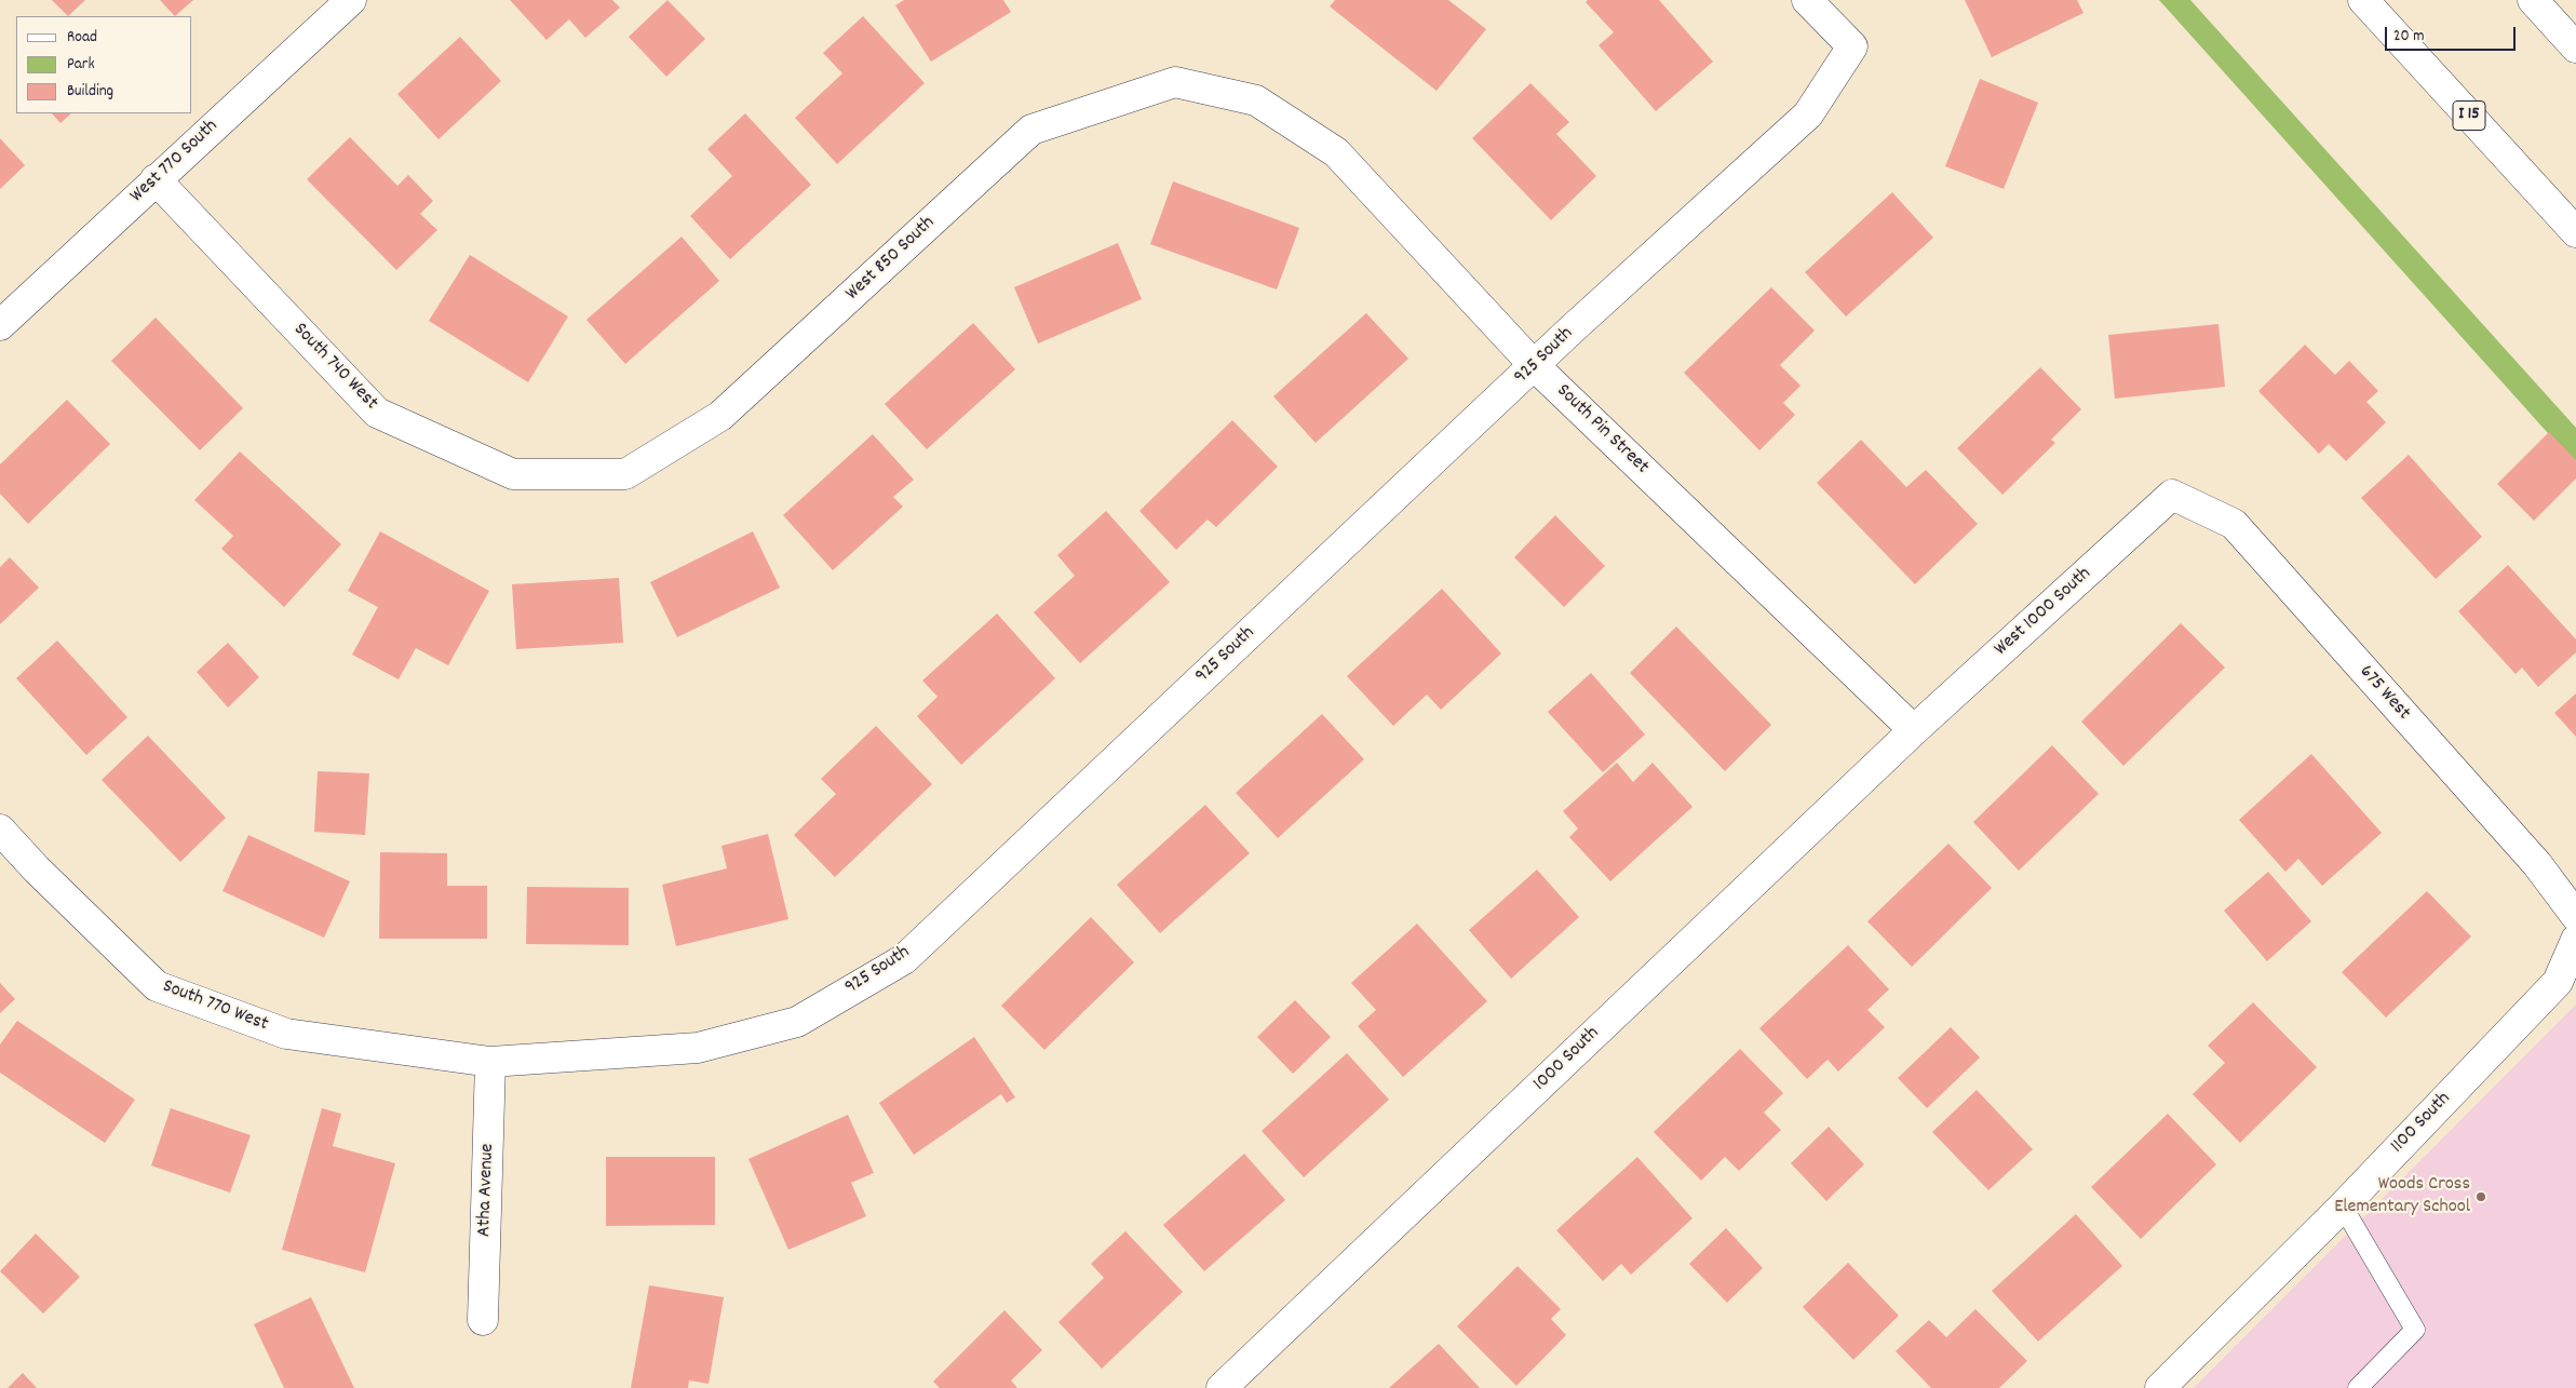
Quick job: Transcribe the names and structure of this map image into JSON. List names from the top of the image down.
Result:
{
  "streets": {
    "main road": [
      "I 15",
      "West 770 South",
      "West 850 South",
      "925 South",
      "South 740 West",
      "South Pin Street",
      "West 1000 South",
      "675 West",
      "South 770 West",
      "1000 South",
      "1100 South",
      "Atha Avenue"
    ]
  },
  "crossings": [
    ["West 770 South", "South 740 West"],
    ["West 850 South", "South 740 West"],
    ["West 850 South", "South Pin Street"],
    ["925 South", "South Pin Street"],
    ["925 South", "South 770 West"],
    ["925 South", "Atha Avenue"],
    ["South Pin Street", "West 1000 South"],
    ["South Pin Street", "1000 South"],
    ["West 1000 South", "675 West"],
    ["West 1000 South", "1000 South"],
    ["South 770 West", "Atha Avenue"]
  ],
  "places": ["Woods Cross Elementary School"],
  "legend": ["Road", "Park", "Building"],
  "scale_bar": "20 m"
}
